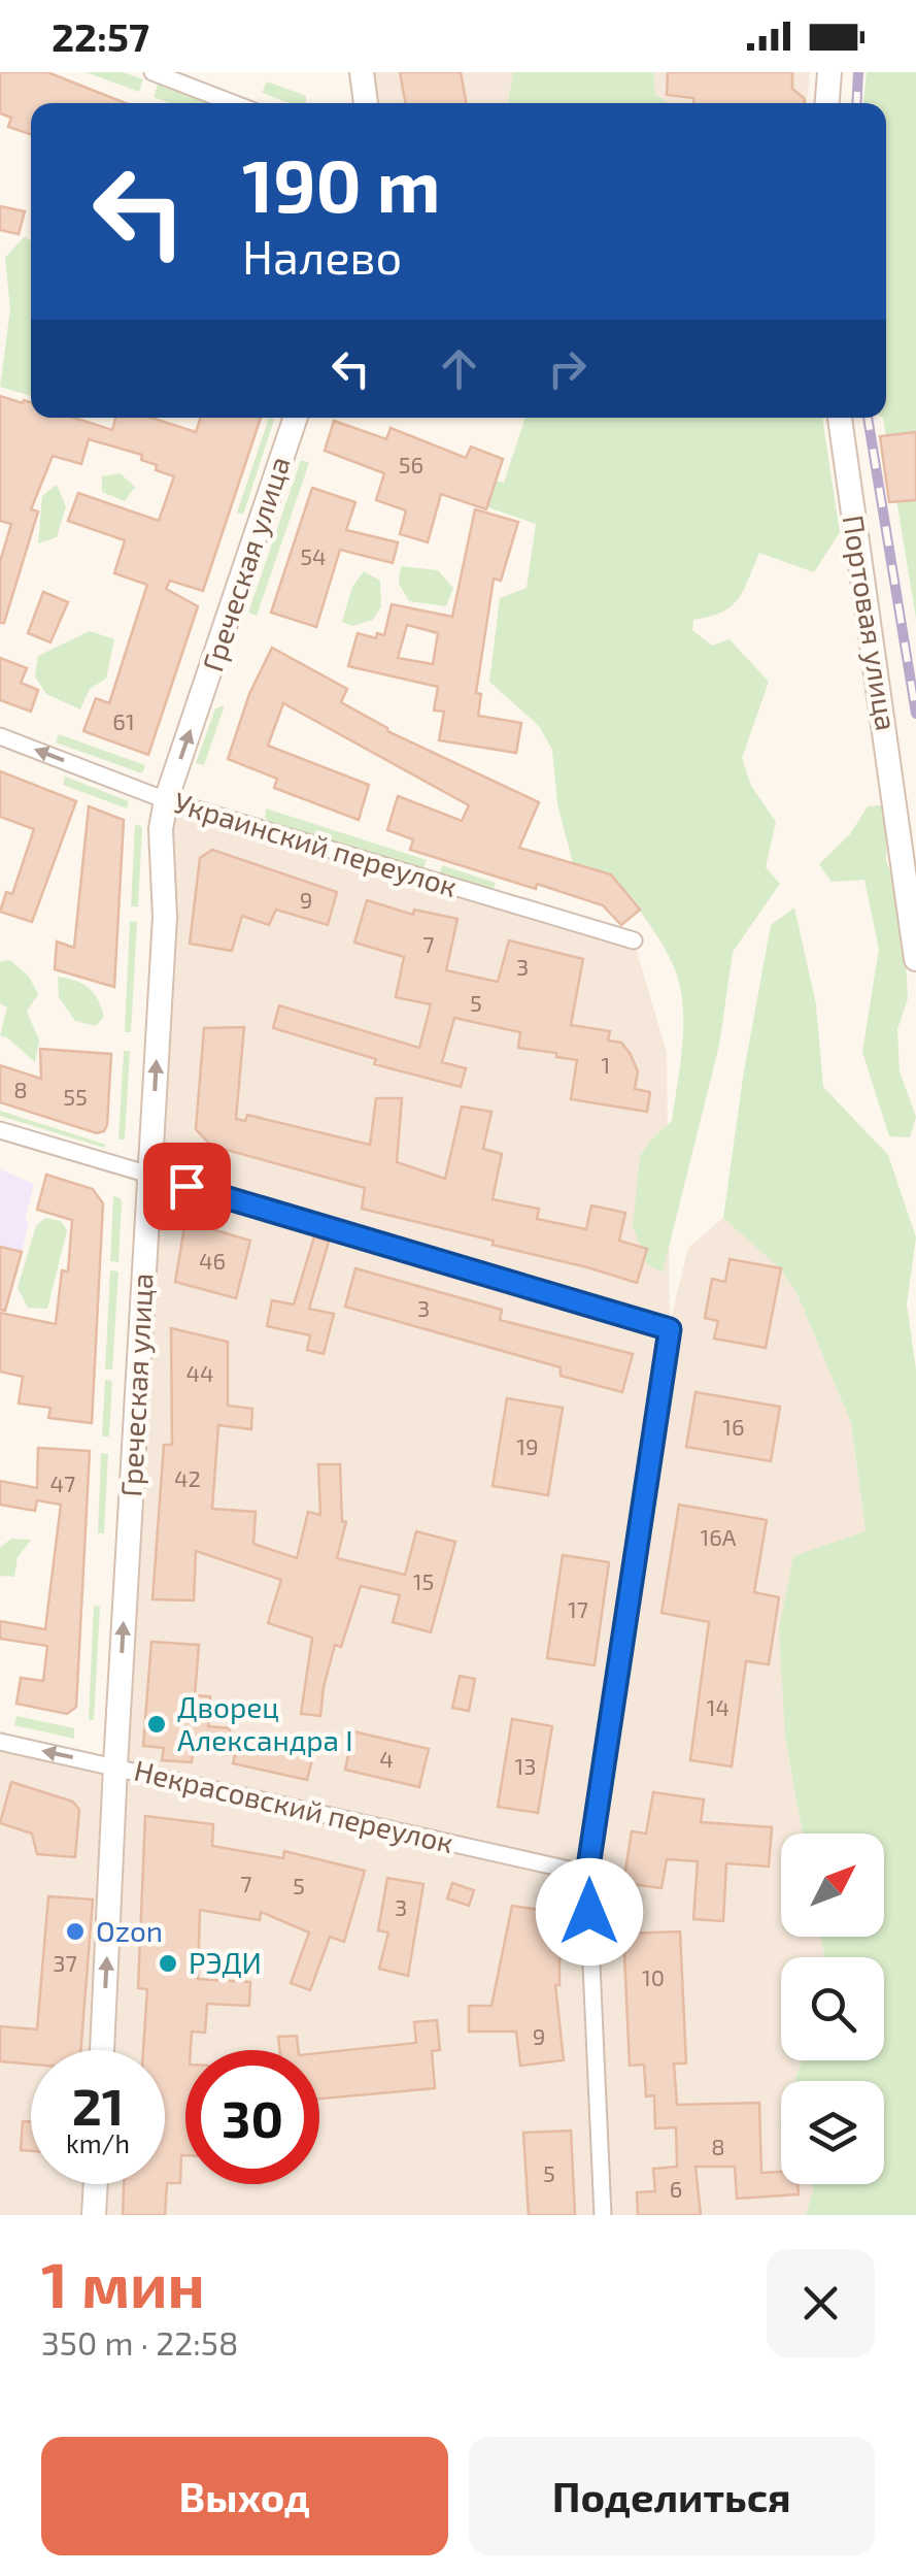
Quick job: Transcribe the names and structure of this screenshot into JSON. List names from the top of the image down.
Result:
{
  "streets": {
    "main road": ["Греческая улица", "Портовая улица"],
    "street": ["Украинский переулок", "Некрасовский переулок"]
  },
  "crossings": [
    ["Греческая улица", "Украинский переулок"],
    ["Греческая улица", "Некрасовский переулок"]
  ],
  "one_way": ["Греческая улица"],
  "places": ["Дворец Александра I", "Ozon", "РЭДИ"],
  "house_numbers": [
    "56",
    "54",
    "61",
    "9",
    "7",
    "3",
    "5",
    "1",
    "8",
    "55",
    "46",
    "3",
    "44",
    "16",
    "19",
    "42",
    "47",
    "16А",
    "15",
    "17",
    "14",
    "4",
    "13",
    "7",
    "5",
    "3",
    "37",
    "10",
    "9",
    "8",
    "5",
    "6"
  ],
  "north": "top right",
  "page": {
    "status": "22:57",
    "turn": ["190 m", "Налево"],
    "speed": "21 km/h",
    "limit": "30",
    "heading": ["1 мин", "350 m · 22:58"],
    "buttons": ["Выход", "Поделиться"]
  }
}
